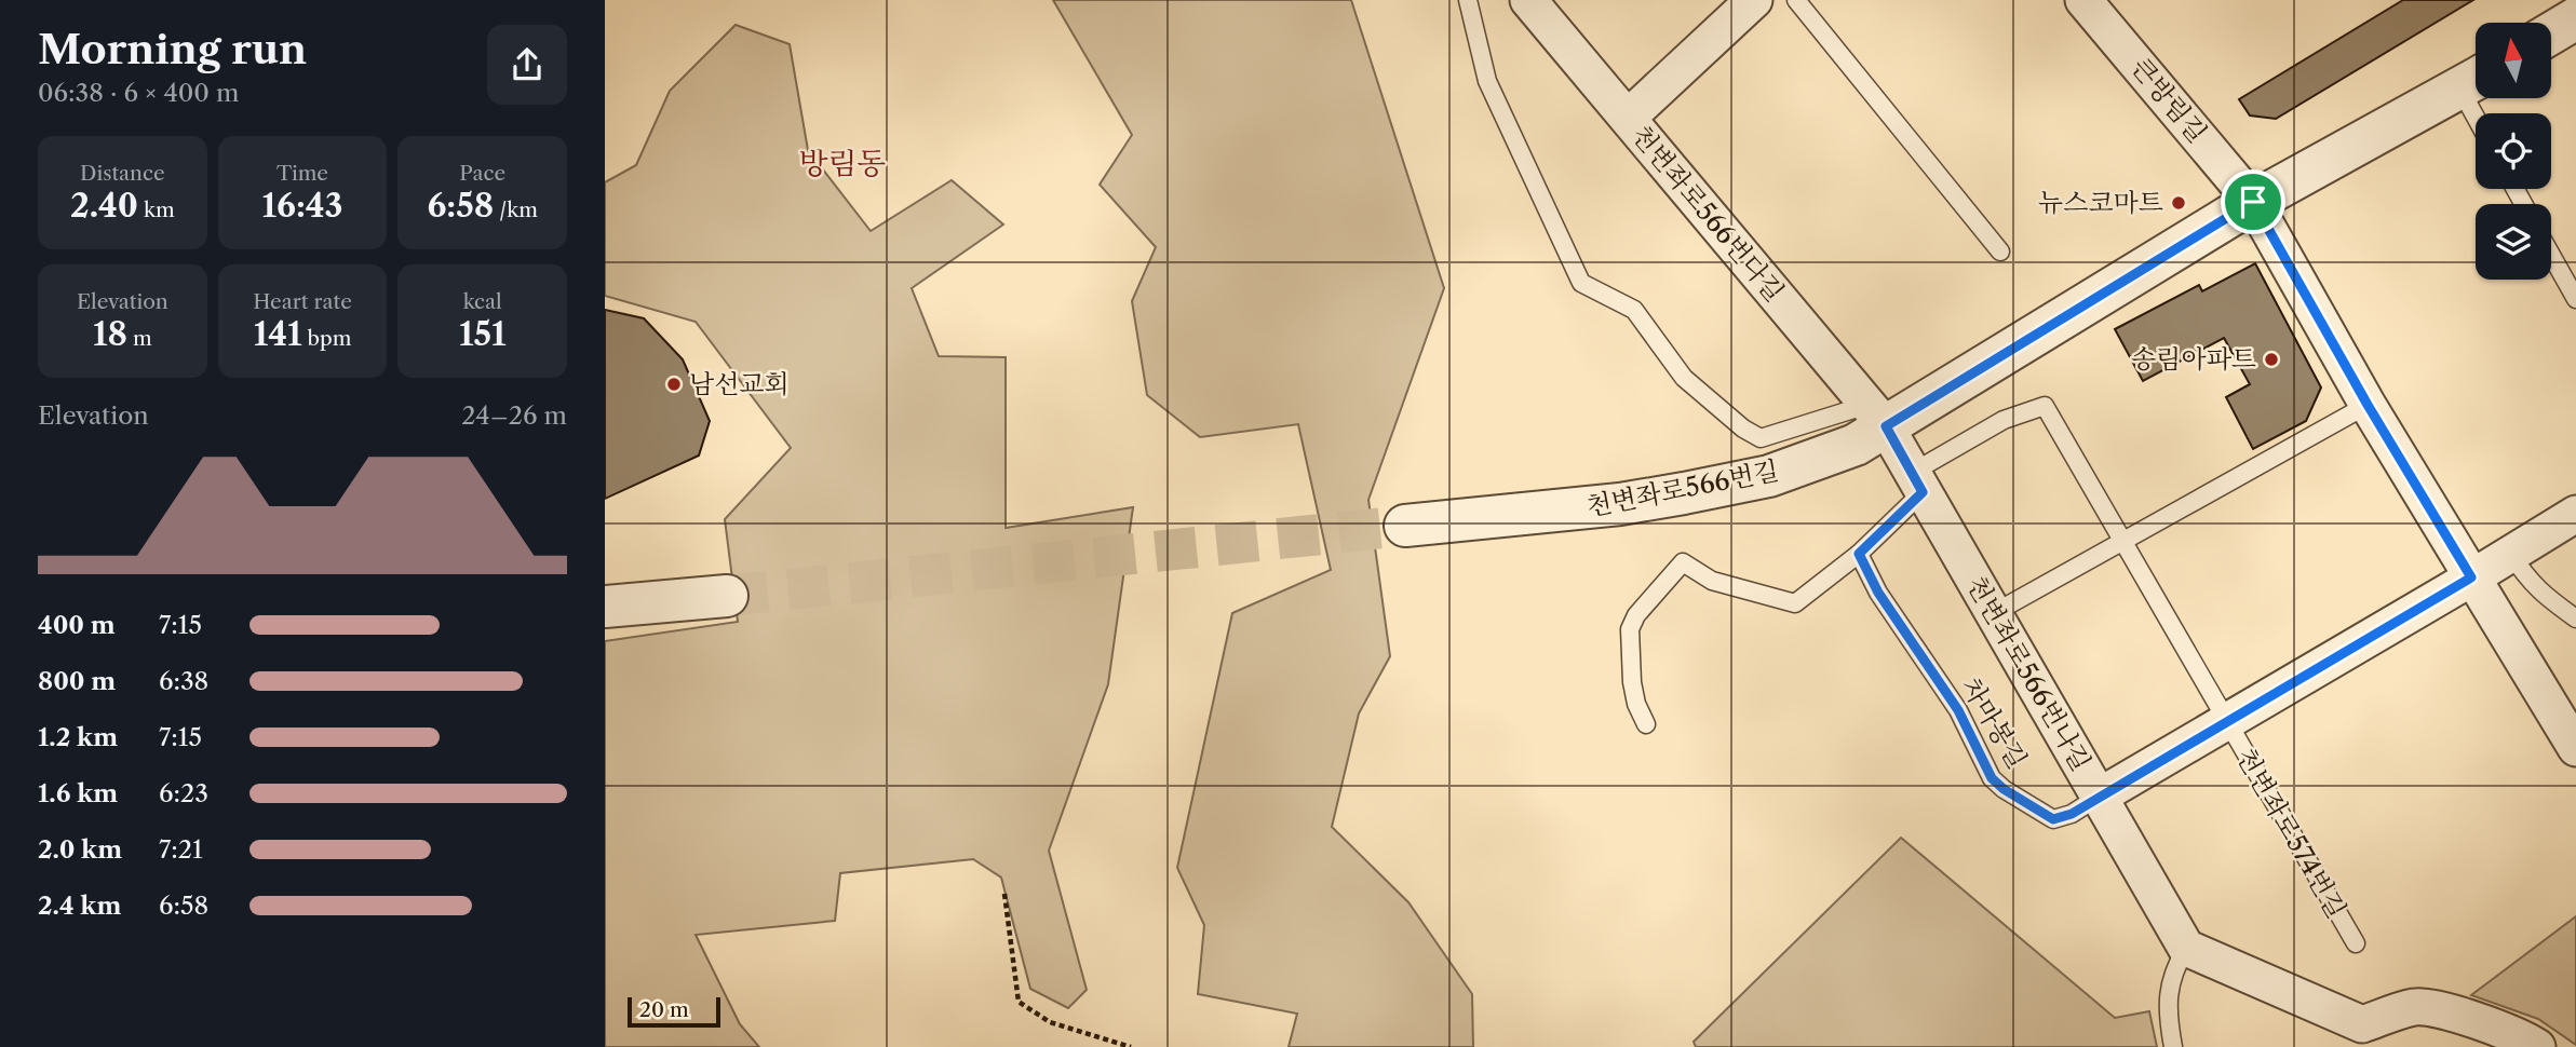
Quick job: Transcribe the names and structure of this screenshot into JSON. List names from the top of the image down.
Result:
{
  "streets": {
    "street": [
      "큰방림길",
      "천변좌로566번다길",
      "천변좌로566번길",
      "천변좌로566번나길",
      "천변좌로574번길"
    ],
    "lane": ["차마봉길"]
  },
  "crossings": [
    ["큰방림길", "천변좌로566번길"],
    ["큰방림길", "천변좌로574번길"],
    ["천변좌로566번다길", "천변좌로566번길"],
    ["천변좌로566번다길", "천변좌로566번나길"],
    ["천변좌로566번길", "천변좌로566번나길"],
    ["천변좌로566번나길", "차마봉길"],
    ["천변좌로566번나길", "천변좌로574번길"],
    ["차마봉길", "천변좌로574번길"]
  ],
  "districts": ["방림동"],
  "places": ["뉴스코마트", "송림아파트", "남선교회"],
  "scale_bar": "20 m",
  "north": "top",
  "page": {
    "heading": ["Morning run", "06:38 · 6 × 400 m"],
    "stats": [
      ["Distance", "2.40 km"],
      ["Time", "16:43"],
      ["Pace", "6:58 /km"],
      ["Elevation", "18 m"],
      ["Heart rate", "141 bpm"],
      ["kcal", "151"]
    ],
    "chart": ["Elevation", "24–26 m"],
    "list": [
      {
        "name": "400 m",
        "note": "7:15"
      },
      {
        "name": "800 m",
        "note": "6:38"
      },
      {
        "name": "1.2 km",
        "note": "7:15"
      },
      {
        "name": "1.6 km",
        "note": "6:23"
      },
      {
        "name": "2.0 km",
        "note": "7:21"
      },
      {
        "name": "2.4 km",
        "note": "6:58"
      }
    ],
    "scale": "20 m"
  }
}
